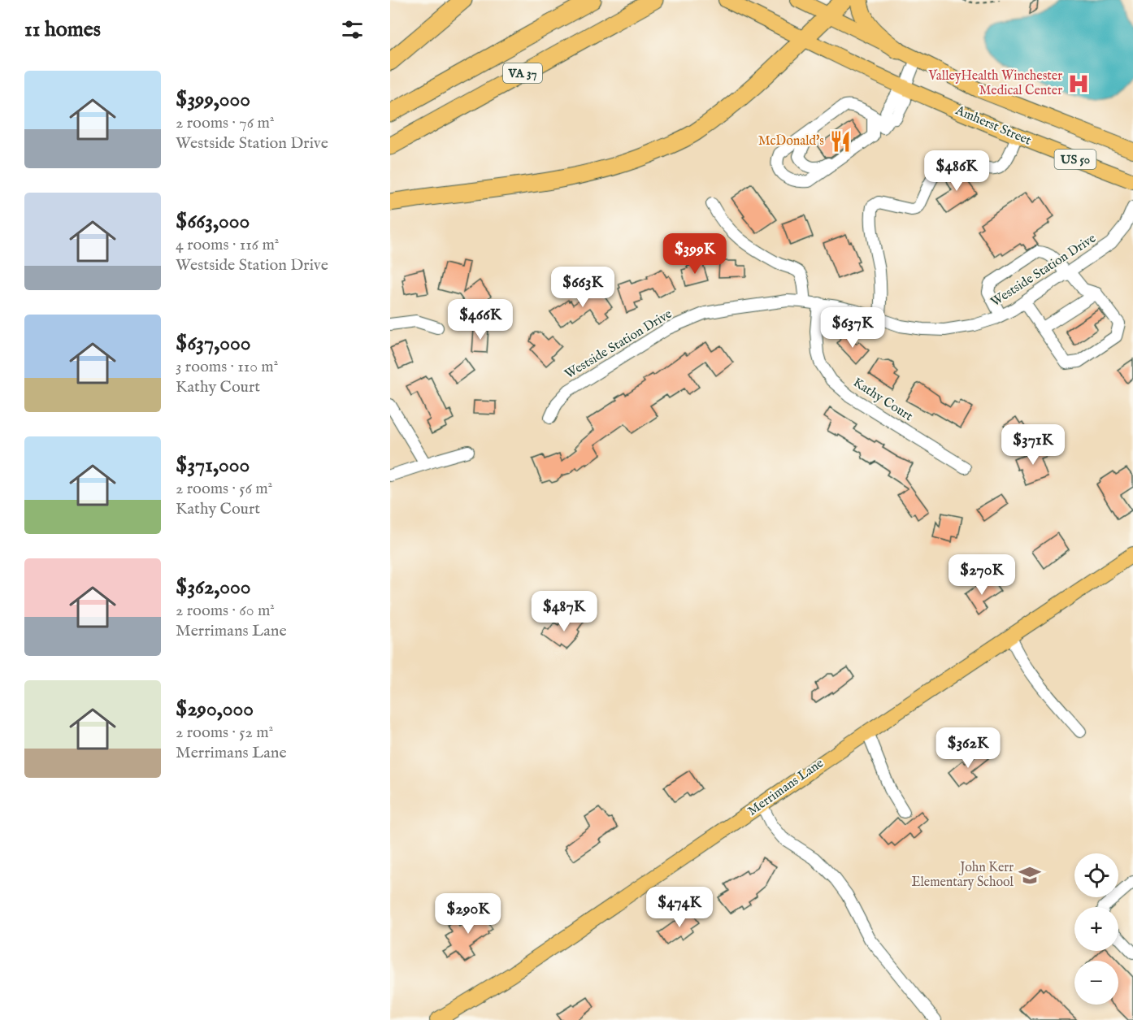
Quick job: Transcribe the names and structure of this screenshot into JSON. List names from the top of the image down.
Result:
{
  "streets": {
    "highway": ["VA 37"],
    "main road": ["Amherst Street", "US 50", "Merrimans Lane"],
    "street": ["Westside Station Drive", "Kathy Court"]
  },
  "crossings": [
    ["Amherst Street", "US 50"],
    ["Westside Station Drive", "Kathy Court"]
  ],
  "places": {
    "hospital": ["ValleyHealth Winchester Medical Center"],
    "restaurant": ["McDonald's"],
    "school or university": ["John Kerr Elementary School"]
  },
  "page": {
    "heading": "11 homes",
    "list": [
      {
        "name": "$399,000",
        "note": "2 rooms · 76 m² · Westside Station Drive"
      },
      {
        "name": "$663,000",
        "note": "4 rooms · 116 m² · Westside Station Drive"
      },
      {
        "name": "$637,000",
        "note": "3 rooms · 110 m² · Kathy Court"
      },
      {
        "name": "$371,000",
        "note": "2 rooms · 56 m² · Kathy Court"
      },
      {
        "name": "$362,000",
        "note": "2 rooms · 60 m² · Merrimans Lane"
      },
      {
        "name": "$290,000",
        "note": "2 rooms · 52 m² · Merrimans Lane"
      }
    ],
    "price": [
      "$486K",
      "$399K",
      "$663K",
      "$466K",
      "$637K",
      "$371K",
      "$270K",
      "$487K",
      "$362K",
      "$474K",
      "$290K"
    ],
    "map_buttons": ["+", "−"]
  }
}
